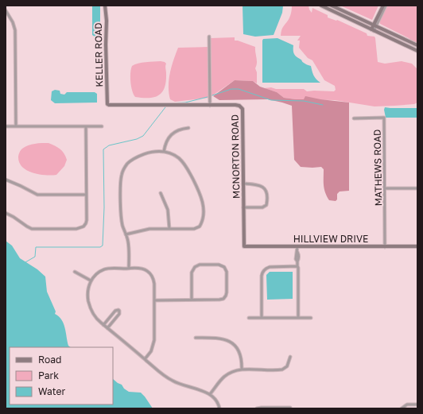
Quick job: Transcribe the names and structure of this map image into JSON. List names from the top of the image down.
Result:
{
  "streets": {
    "street": [
      "KELLER ROAD",
      "MCNORTON ROAD",
      "MATHEWS ROAD",
      "HILLVIEW DRIVE"
    ]
  },
  "crossings": [
    ["KELLER ROAD", "MCNORTON ROAD"],
    ["MCNORTON ROAD", "HILLVIEW DRIVE"],
    ["MATHEWS ROAD", "HILLVIEW DRIVE"]
  ],
  "legend": ["Road", "Park", "Water"]
}
